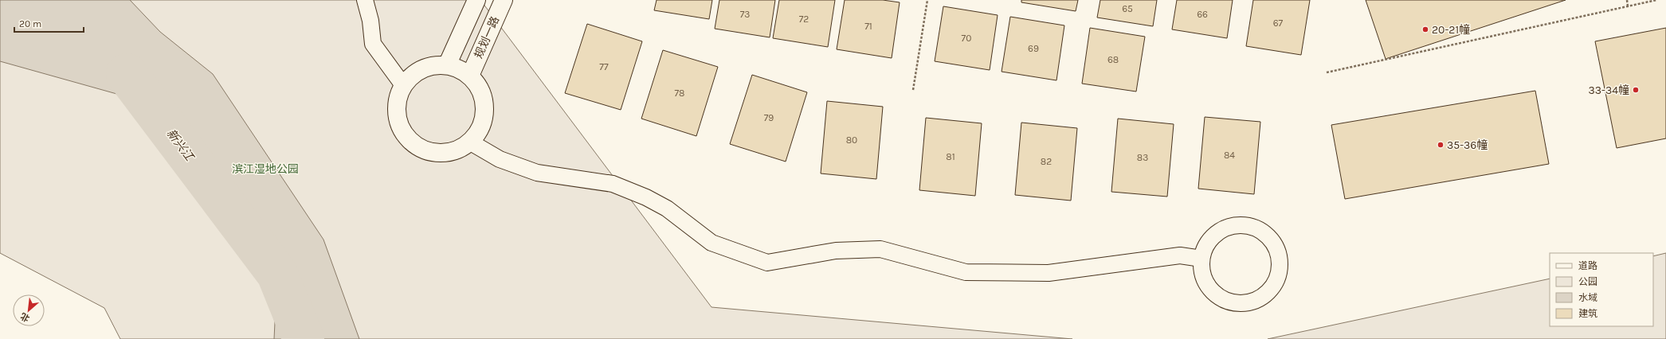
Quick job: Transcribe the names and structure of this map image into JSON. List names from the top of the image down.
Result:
{
  "streets": {
    "street": ["规划一路"]
  },
  "water": ["新兴江"],
  "parks": ["滨江湿地公园"],
  "places": ["20-21幢", "33-34幢", "35-36幢"],
  "house_numbers": [
    "65",
    "73",
    "66",
    "72",
    "67",
    "71",
    "70",
    "69",
    "68",
    "77",
    "78",
    "79",
    "80",
    "84",
    "81",
    "83",
    "82"
  ],
  "legend": [
    "道路",
    "公园",
    "水域",
    "建筑"
  ],
  "scale_bar": "20 m",
  "north": "bottom left"
}
